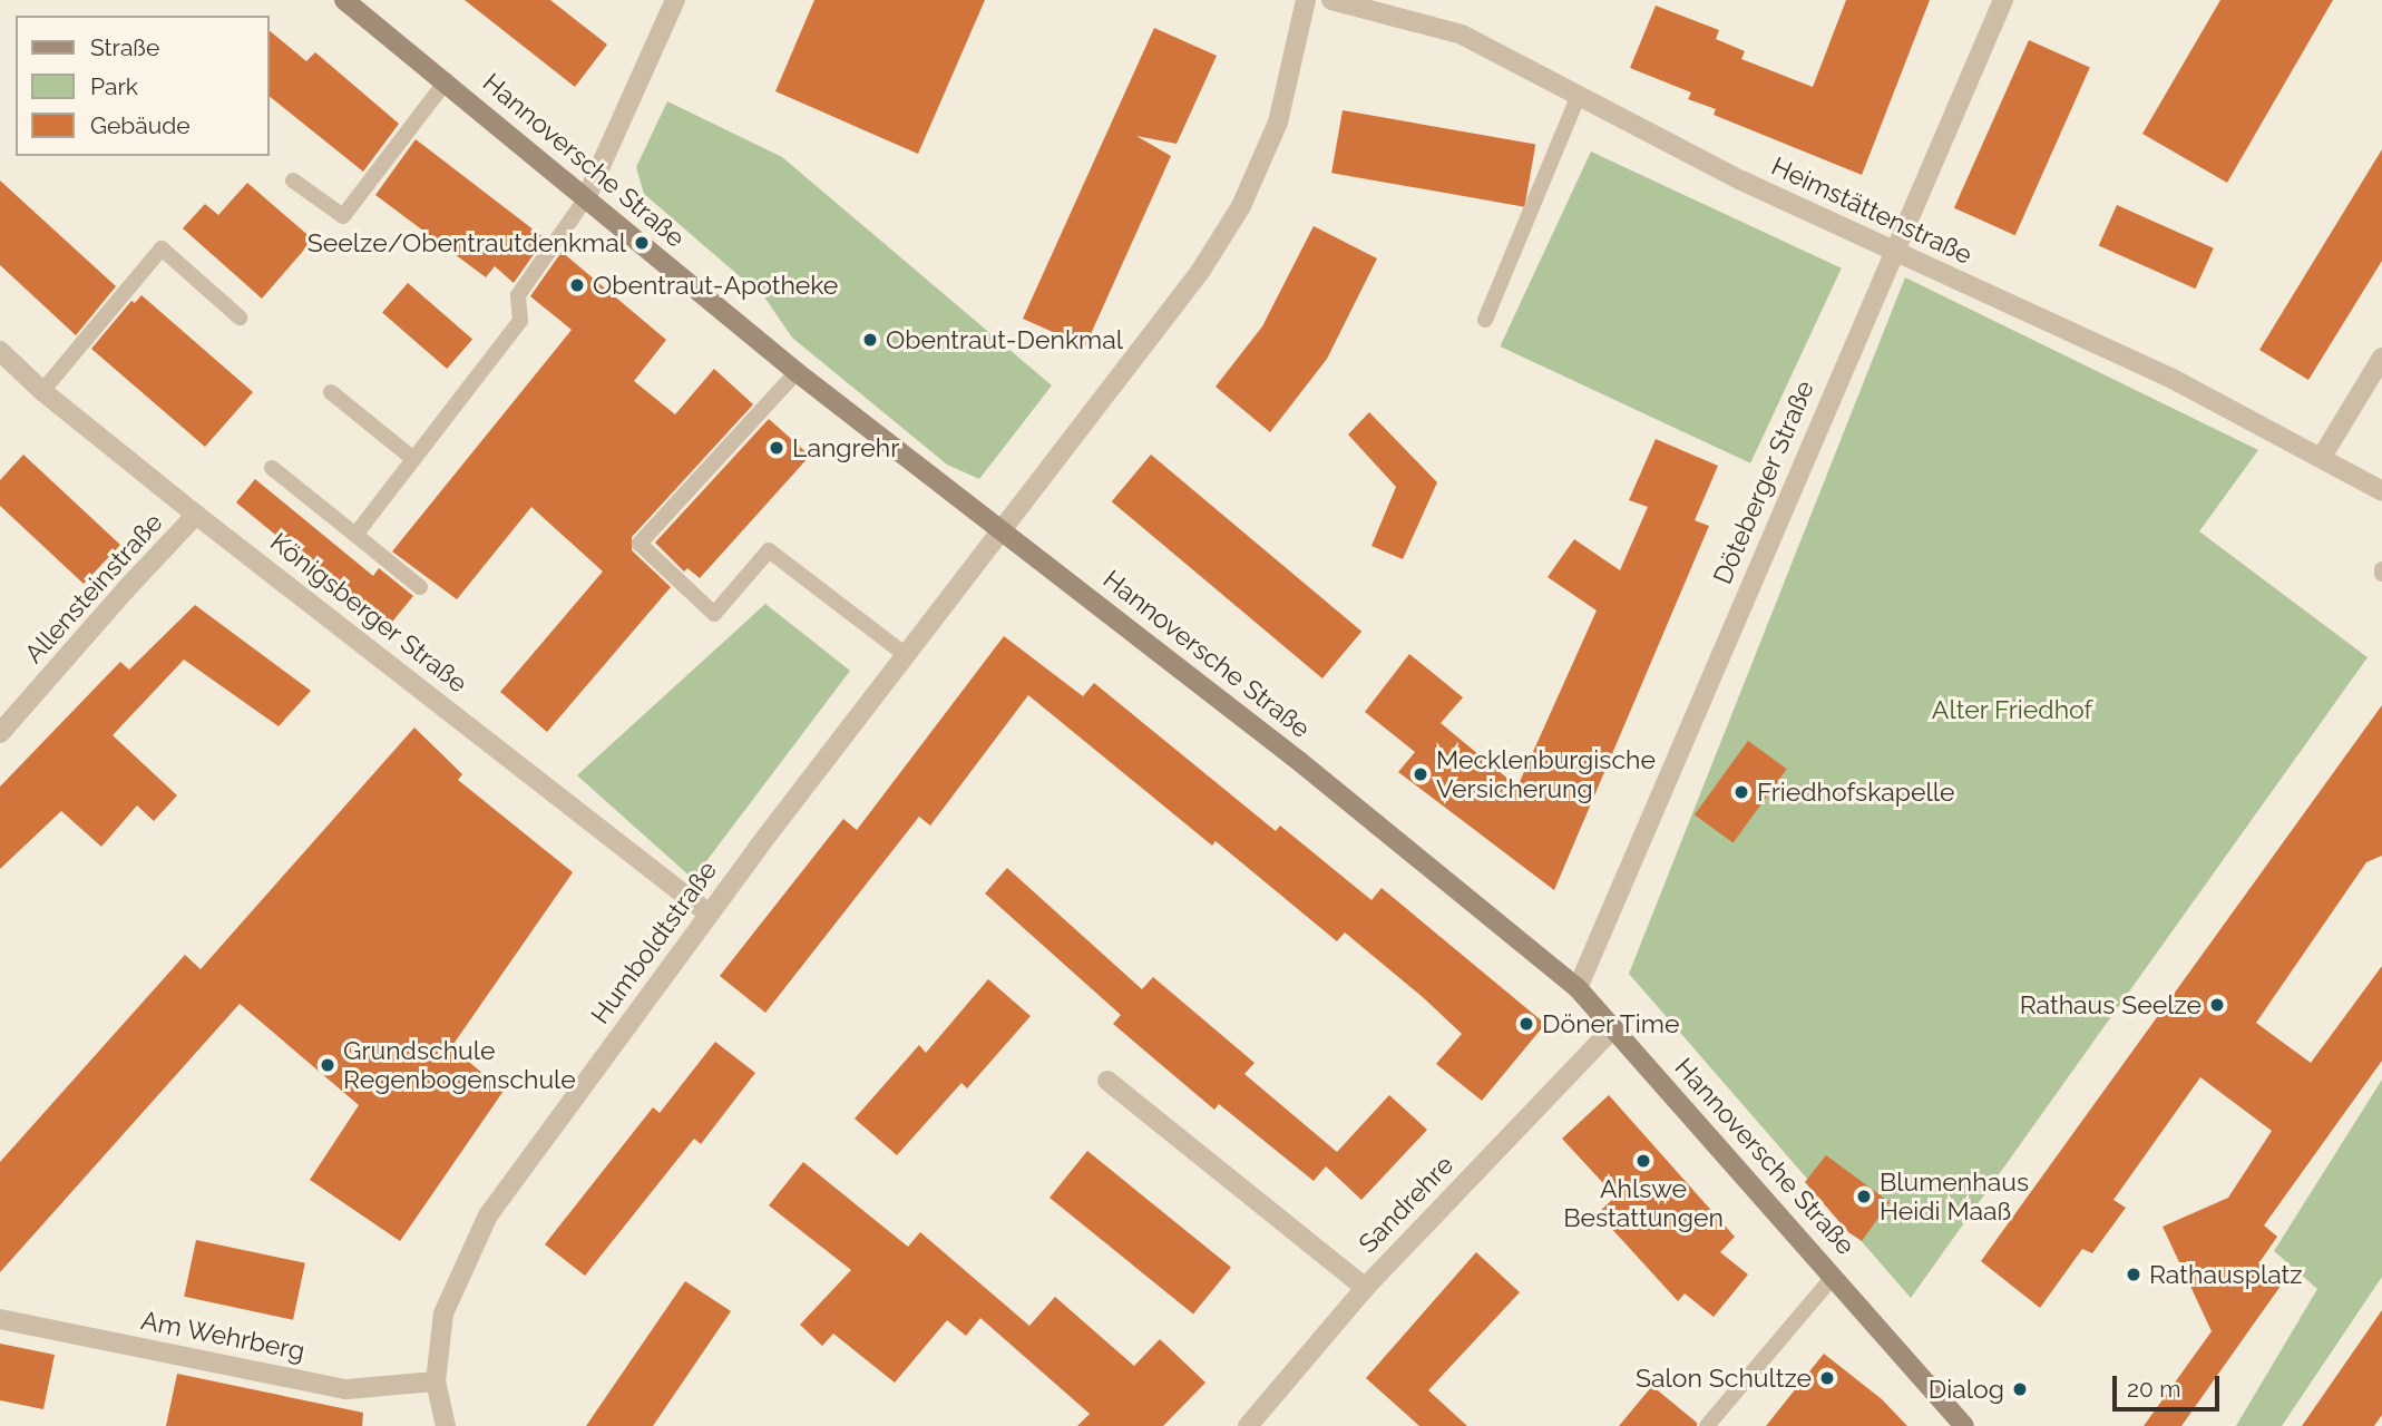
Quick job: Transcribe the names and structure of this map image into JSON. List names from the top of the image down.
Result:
{
  "streets": {
    "street": [
      "Hannoversche Straße",
      "Heimstättenstraße",
      "Döteberger Straße",
      "Allensteinstraße",
      "Königsberger Straße",
      "Humboldtstraße",
      "Sandrehre",
      "Am Wehrberg"
    ]
  },
  "crossings": [
    ["Hannoversche Straße", "Döteberger Straße"],
    ["Hannoversche Straße", "Humboldtstraße"],
    ["Hannoversche Straße", "Sandrehre"],
    ["Heimstättenstraße", "Döteberger Straße"],
    ["Allensteinstraße", "Königsberger Straße"],
    ["Königsberger Straße", "Humboldtstraße"],
    ["Humboldtstraße", "Am Wehrberg"]
  ],
  "parks": ["Alter Friedhof"],
  "places": [
    "Seelze/Obentrautdenkmal",
    "Obentraut-Apotheke",
    "Obentraut-Denkmal",
    "Langrehr",
    "Mecklenburgische Versicherung",
    "Friedhofskapelle",
    "Rathaus Seelze",
    "Döner Time",
    "Grundschule Regenbogenschule",
    "Ahlswe Bestattungen",
    "Blumenhaus Heidi Maaß",
    "Rathausplatz",
    "Salon Schultze",
    "Dialog"
  ],
  "legend": ["Straße", "Park", "Gebäude"],
  "scale_bar": "20 m"
}
